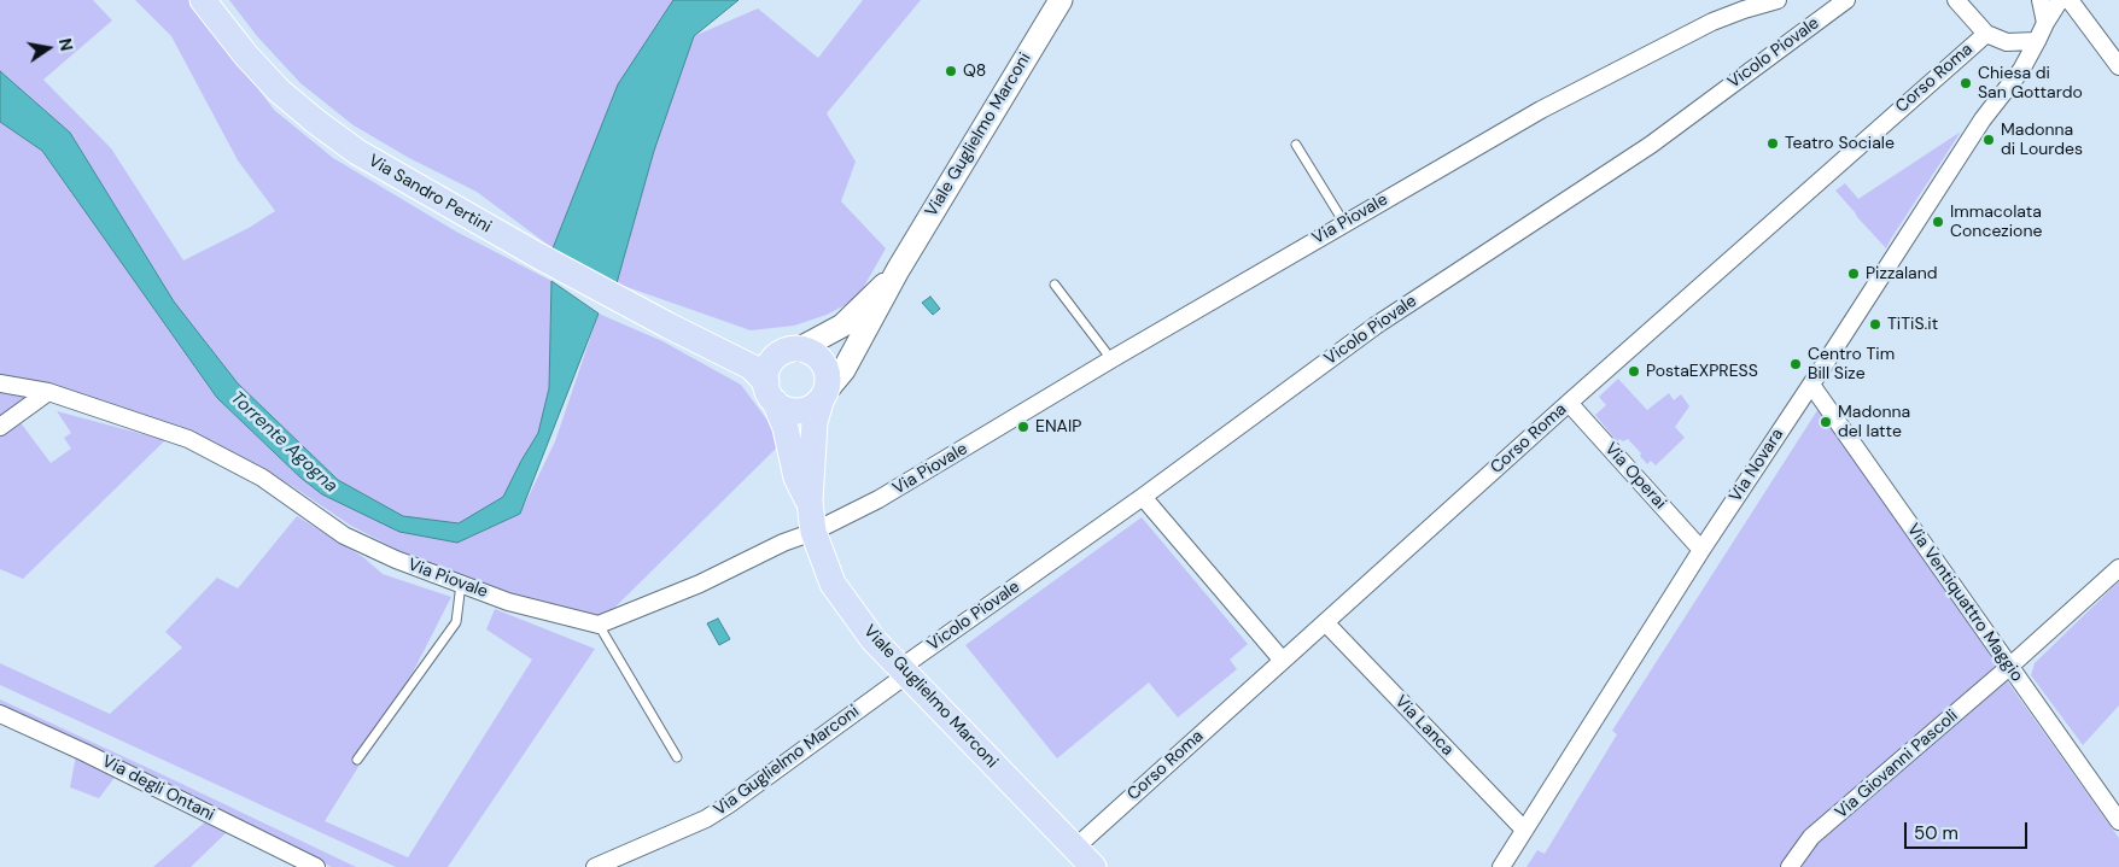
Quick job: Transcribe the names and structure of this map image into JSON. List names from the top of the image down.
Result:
{
  "streets": {
    "main road": ["Viale Guglielmo Marconi", "Via Sandro Pertini"],
    "street": [
      "Vicolo Piovale",
      "Corso Roma",
      "Via Piovale",
      "Via Novara",
      "Via Operai",
      "Via Ventiquattro Maggio",
      "Via Lanca",
      "Via Guglielmo Marconi",
      "Via Giovanni Pascoli",
      "Via degli Ontani"
    ]
  },
  "crossings": [
    ["Vicolo Piovale", "Viale Guglielmo Marconi"],
    ["Vicolo Piovale", "Via Guglielmo Marconi"],
    ["Corso Roma", "Viale Guglielmo Marconi"],
    ["Corso Roma", "Via Operai"],
    ["Corso Roma", "Via Lanca"],
    ["Viale Guglielmo Marconi", "Via Sandro Pertini"],
    ["Viale Guglielmo Marconi", "Via Piovale"],
    ["Viale Guglielmo Marconi", "Via Guglielmo Marconi"],
    ["Via Novara", "Via Operai"],
    ["Via Novara", "Via Ventiquattro Maggio"],
    ["Via Novara", "Via Lanca"],
    ["Via Ventiquattro Maggio", "Via Giovanni Pascoli"]
  ],
  "water": ["Torrente Agogna"],
  "places": [
    "Q8",
    "Chiesa di San Gottardo",
    "Madonna di Lourdes",
    "Teatro Sociale",
    "Immacolata Concezione",
    "Pizzaland",
    "TiTiS.it",
    "Centro Tim Bill Size",
    "PostaEXPRESS",
    "Madonna del latte",
    "ENAIP"
  ],
  "scale_bar": "50 m",
  "north": "right"
}
